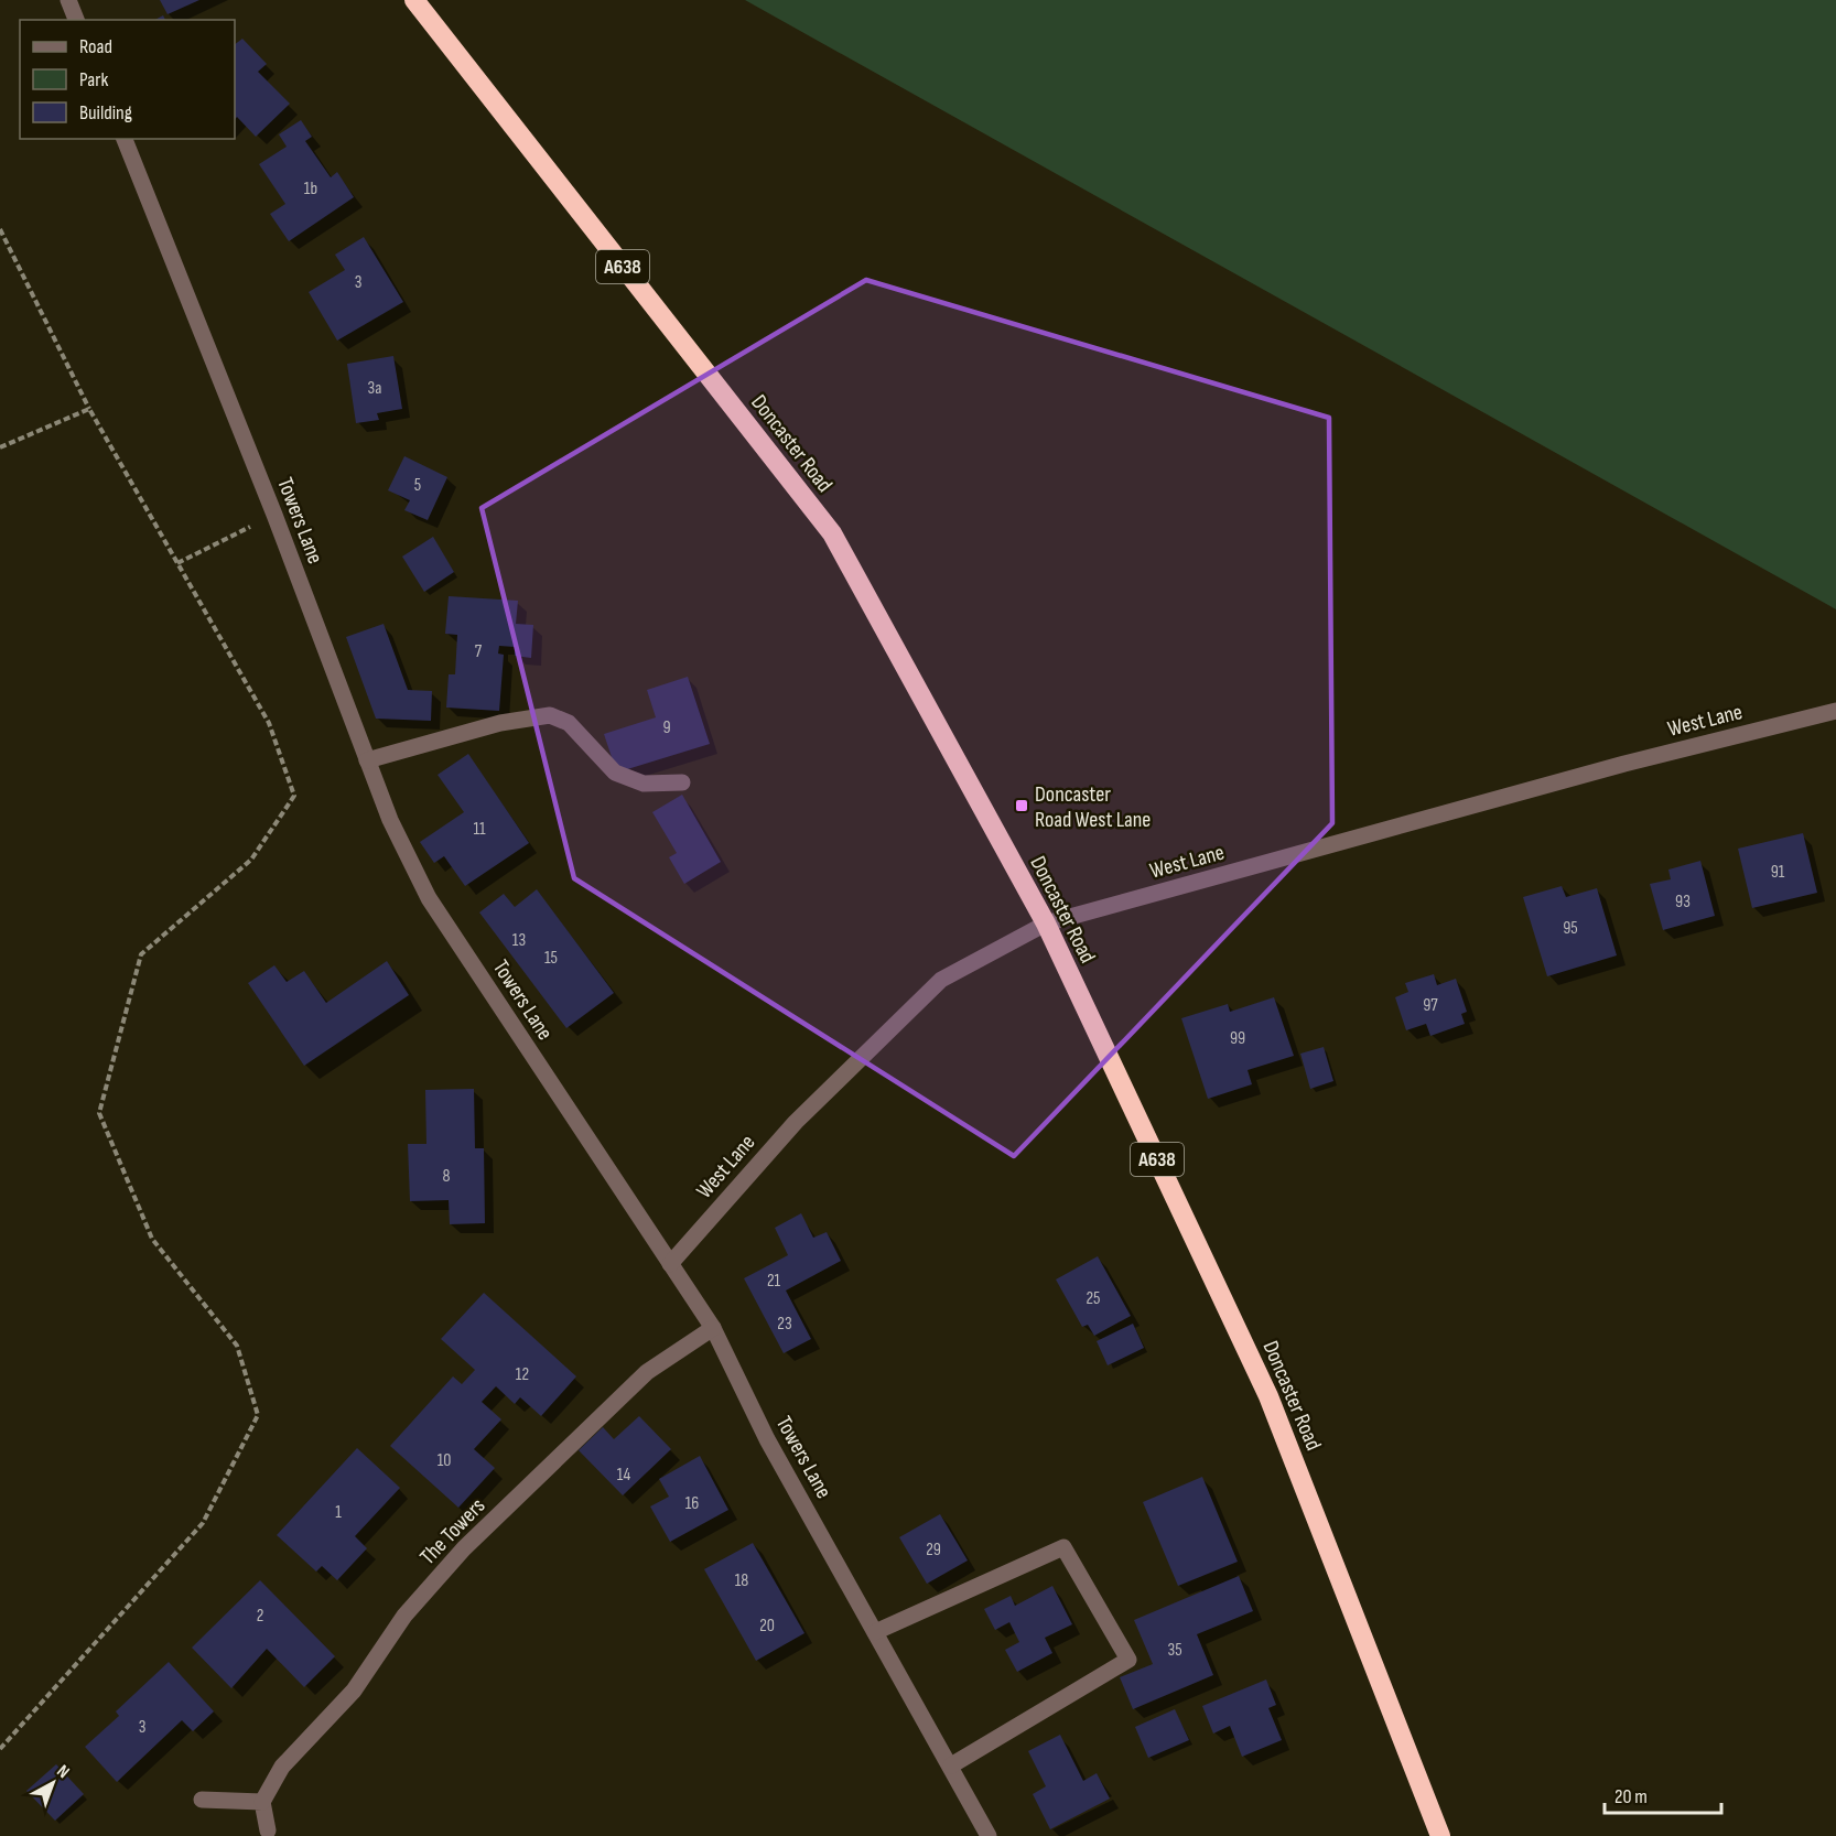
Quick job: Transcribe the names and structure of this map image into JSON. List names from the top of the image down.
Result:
{
  "streets": {
    "highway": ["A638", "Doncaster Road"],
    "street": ["Towers Lane", "West Lane", "The Towers"]
  },
  "crossings": [
    ["Doncaster Road", "West Lane"],
    ["Towers Lane", "West Lane"],
    ["Towers Lane", "The Towers"]
  ],
  "places": {
    "transit": ["Doncaster Road West Lane"]
  },
  "house_numbers": [
    "1b",
    "3",
    "3a",
    "5",
    "7",
    "9",
    "11",
    "91",
    "93",
    "95",
    "13",
    "15",
    "97",
    "99",
    "8",
    "21",
    "25",
    "23",
    "12",
    "10",
    "14",
    "16",
    "1",
    "29",
    "18",
    "2",
    "20",
    "35",
    "3"
  ],
  "legend": ["Road", "Park", "Building"],
  "scale_bar": "20 m",
  "north": "top right"
}
